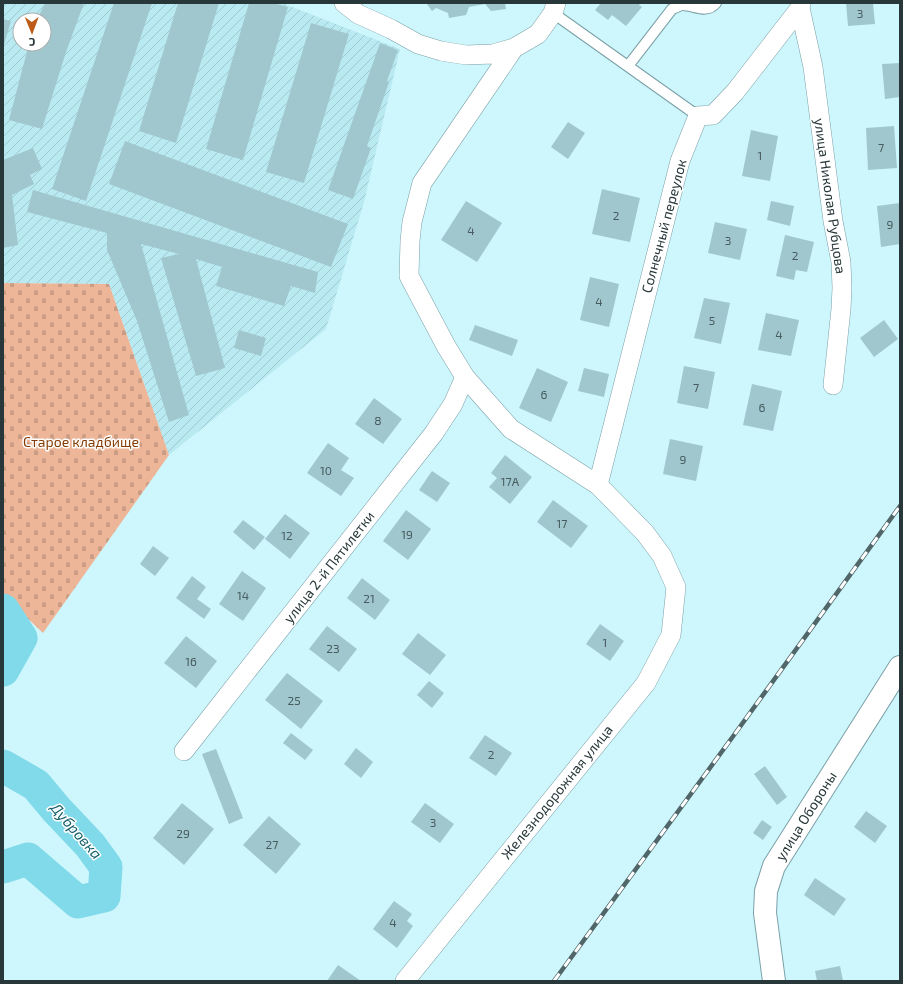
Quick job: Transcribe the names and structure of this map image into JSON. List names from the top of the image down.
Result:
{
  "streets": {
    "street": [
      "улица Николая Рубцова",
      "Солнечный переулок",
      "улица 2-й Пятилетки",
      "Железнодорожная улица",
      "улица Обороны"
    ]
  },
  "crossings": [
    ["Солнечный переулок", "Железнодорожная улица"]
  ],
  "water": ["Дубровка"],
  "parks": ["Старое кладбище"],
  "house_numbers": [
    "3",
    "7",
    "1",
    "2",
    "9",
    "4",
    "3",
    "2",
    "4",
    "5",
    "4",
    "7",
    "6",
    "6",
    "8",
    "9",
    "10",
    "17А",
    "17",
    "19",
    "12",
    "14",
    "21",
    "1",
    "23",
    "16",
    "25",
    "2",
    "3",
    "29",
    "27",
    "4"
  ],
  "north": "bottom"
}
